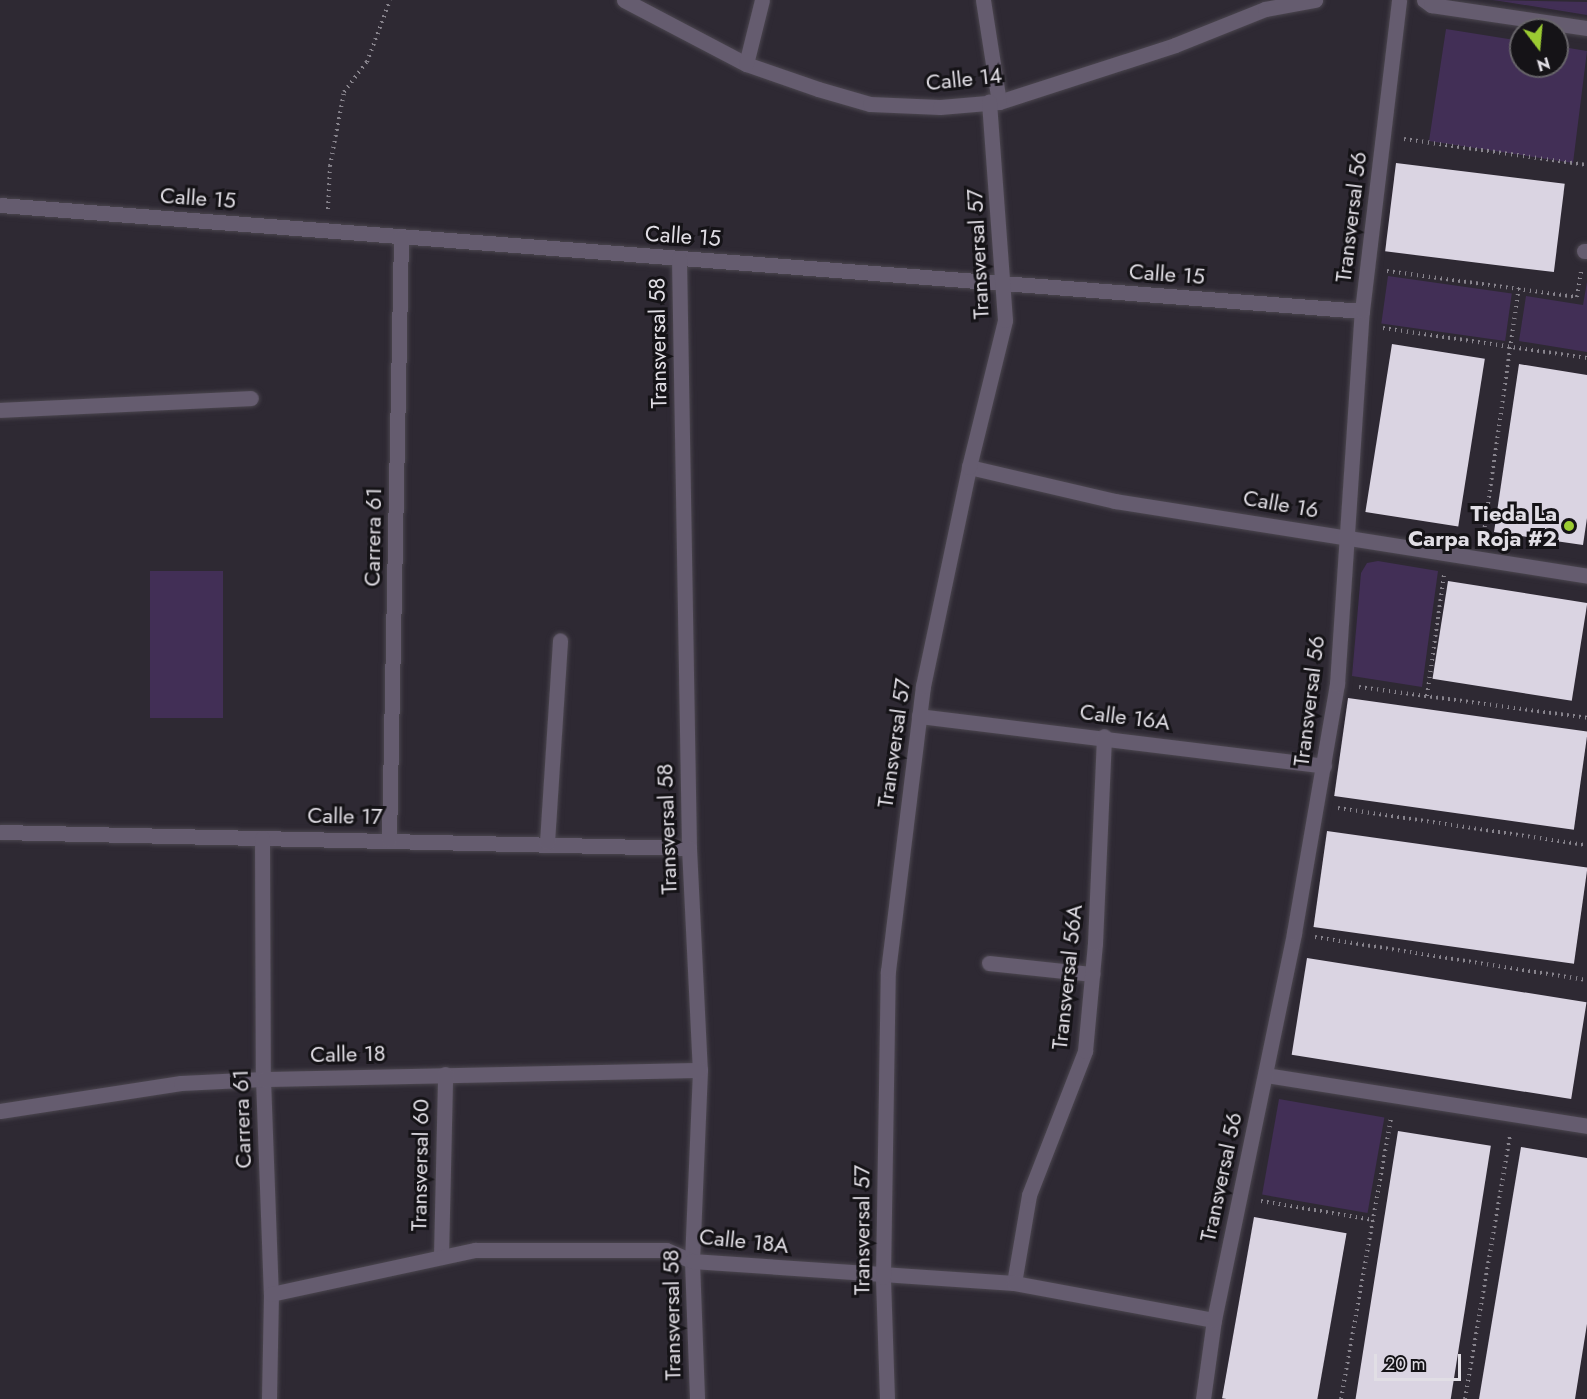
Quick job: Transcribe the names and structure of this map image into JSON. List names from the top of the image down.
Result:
{
  "streets": {
    "street": [
      "Calle 14",
      "Calle 15",
      "Transversal 56",
      "Transversal 57",
      "Transversal 58",
      "Calle 16",
      "Carrera 61",
      "Calle 16A",
      "Calle 17",
      "Transversal 56A",
      "Calle 18",
      "Transversal 60",
      "Calle 18A"
    ]
  },
  "crossings": [
    ["Calle 14", "Transversal 57"],
    ["Calle 15", "Transversal 56"],
    ["Calle 15", "Transversal 57"],
    ["Calle 15", "Transversal 58"],
    ["Calle 15", "Carrera 61"],
    ["Transversal 56", "Calle 16"],
    ["Transversal 56", "Calle 16A"],
    ["Transversal 56", "Calle 18A"],
    ["Transversal 57", "Calle 16"],
    ["Transversal 57", "Calle 16A"],
    ["Transversal 57", "Calle 18A"],
    ["Transversal 58", "Calle 17"],
    ["Transversal 58", "Calle 18"],
    ["Transversal 58", "Calle 18A"],
    ["Carrera 61", "Calle 17"],
    ["Carrera 61", "Calle 18"],
    ["Carrera 61", "Calle 18A"],
    ["Calle 16A", "Transversal 56A"],
    ["Transversal 56A", "Calle 18A"],
    ["Calle 18", "Transversal 60"],
    ["Transversal 60", "Calle 18A"]
  ],
  "places": ["Tieda La Carpa Roja #2"],
  "scale_bar": "20 m",
  "north": "bottom"
}
